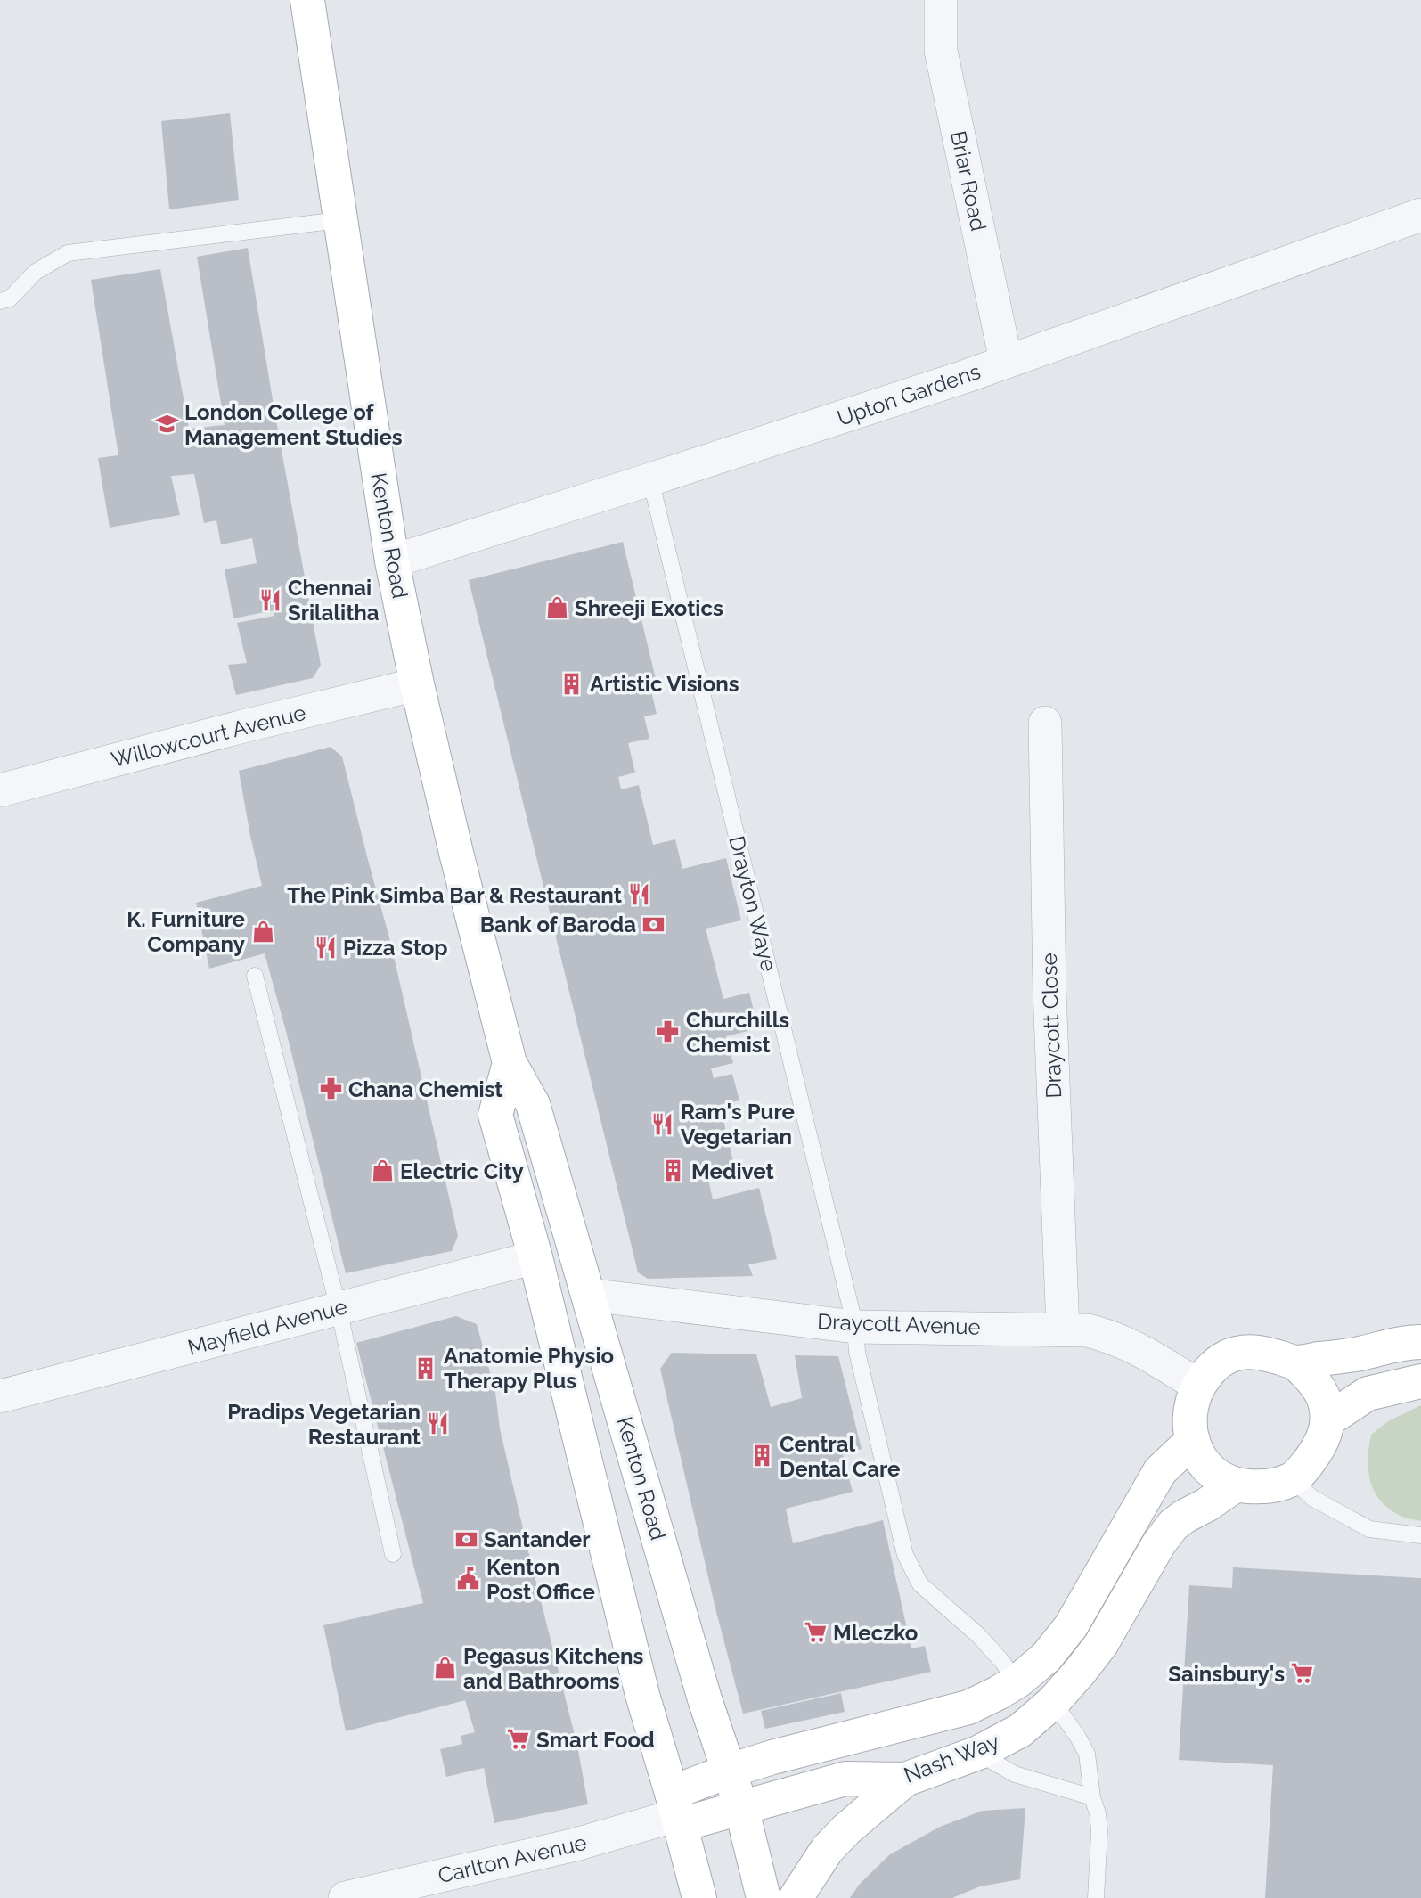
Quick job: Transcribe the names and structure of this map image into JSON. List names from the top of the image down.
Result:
{
  "streets": {
    "main road": ["Kenton Road", "Nash Way"],
    "street": [
      "Briar Road",
      "Upton Gardens",
      "Willowcourt Avenue",
      "Draycott Close",
      "Draycott Avenue",
      "Mayfield Avenue",
      "Carlton Avenue"
    ],
    "lane": ["Drayton Waye"]
  },
  "crossings": [
    ["Briar Road", "Upton Gardens"],
    ["Upton Gardens", "Kenton Road"],
    ["Upton Gardens", "Drayton Waye"],
    ["Kenton Road", "Willowcourt Avenue"],
    ["Kenton Road", "Draycott Avenue"],
    ["Kenton Road", "Mayfield Avenue"],
    ["Kenton Road", "Nash Way"],
    ["Kenton Road", "Carlton Avenue"],
    ["Drayton Waye", "Draycott Avenue"],
    ["Drayton Waye", "Nash Way"],
    ["Draycott Close", "Draycott Avenue"],
    ["Draycott Avenue", "Nash Way"],
    ["Nash Way", "Carlton Avenue"]
  ],
  "places": {
    "school or university": ["London College of Management Studies"],
    "restaurant": [
      "Chennai Srilalitha",
      "The Pink Simba Bar & Restaurant",
      "Pizza Stop",
      "Ram's Pure Vegetarian",
      "Pradips Vegetarian Restaurant"
    ],
    "shop": [
      "Shreeji Exotics",
      "K. Furniture Company",
      "Electric City",
      "Pegasus Kitchens and Bathrooms"
    ],
    "building": [
      "Artistic Visions",
      "Medivet",
      "Anatomie Physio Therapy Plus",
      "Central Dental Care"
    ],
    "bank": ["Bank of Baroda", "Santander"],
    "pharmacy": ["Churchills Chemist", "Chana Chemist"],
    "public building": ["Kenton Post Office"],
    "supermarket": ["Mleczko", "Sainsbury's", "Smart Food"]
  }
}
